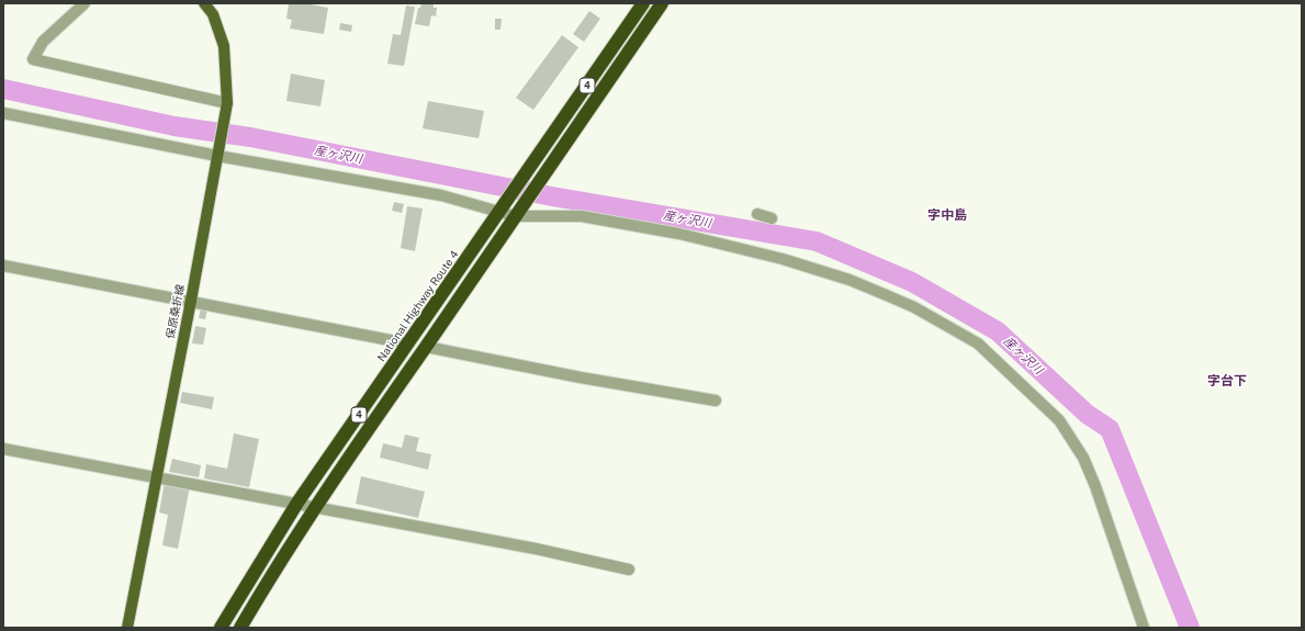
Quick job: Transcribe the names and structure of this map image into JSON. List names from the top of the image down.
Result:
{
  "streets": {
    "highway": ["4", "National Highway Route 4"],
    "main road": ["保原桑折線"]
  },
  "districts": ["字中島", "字台下"],
  "water": ["産ヶ沢川"]
}
